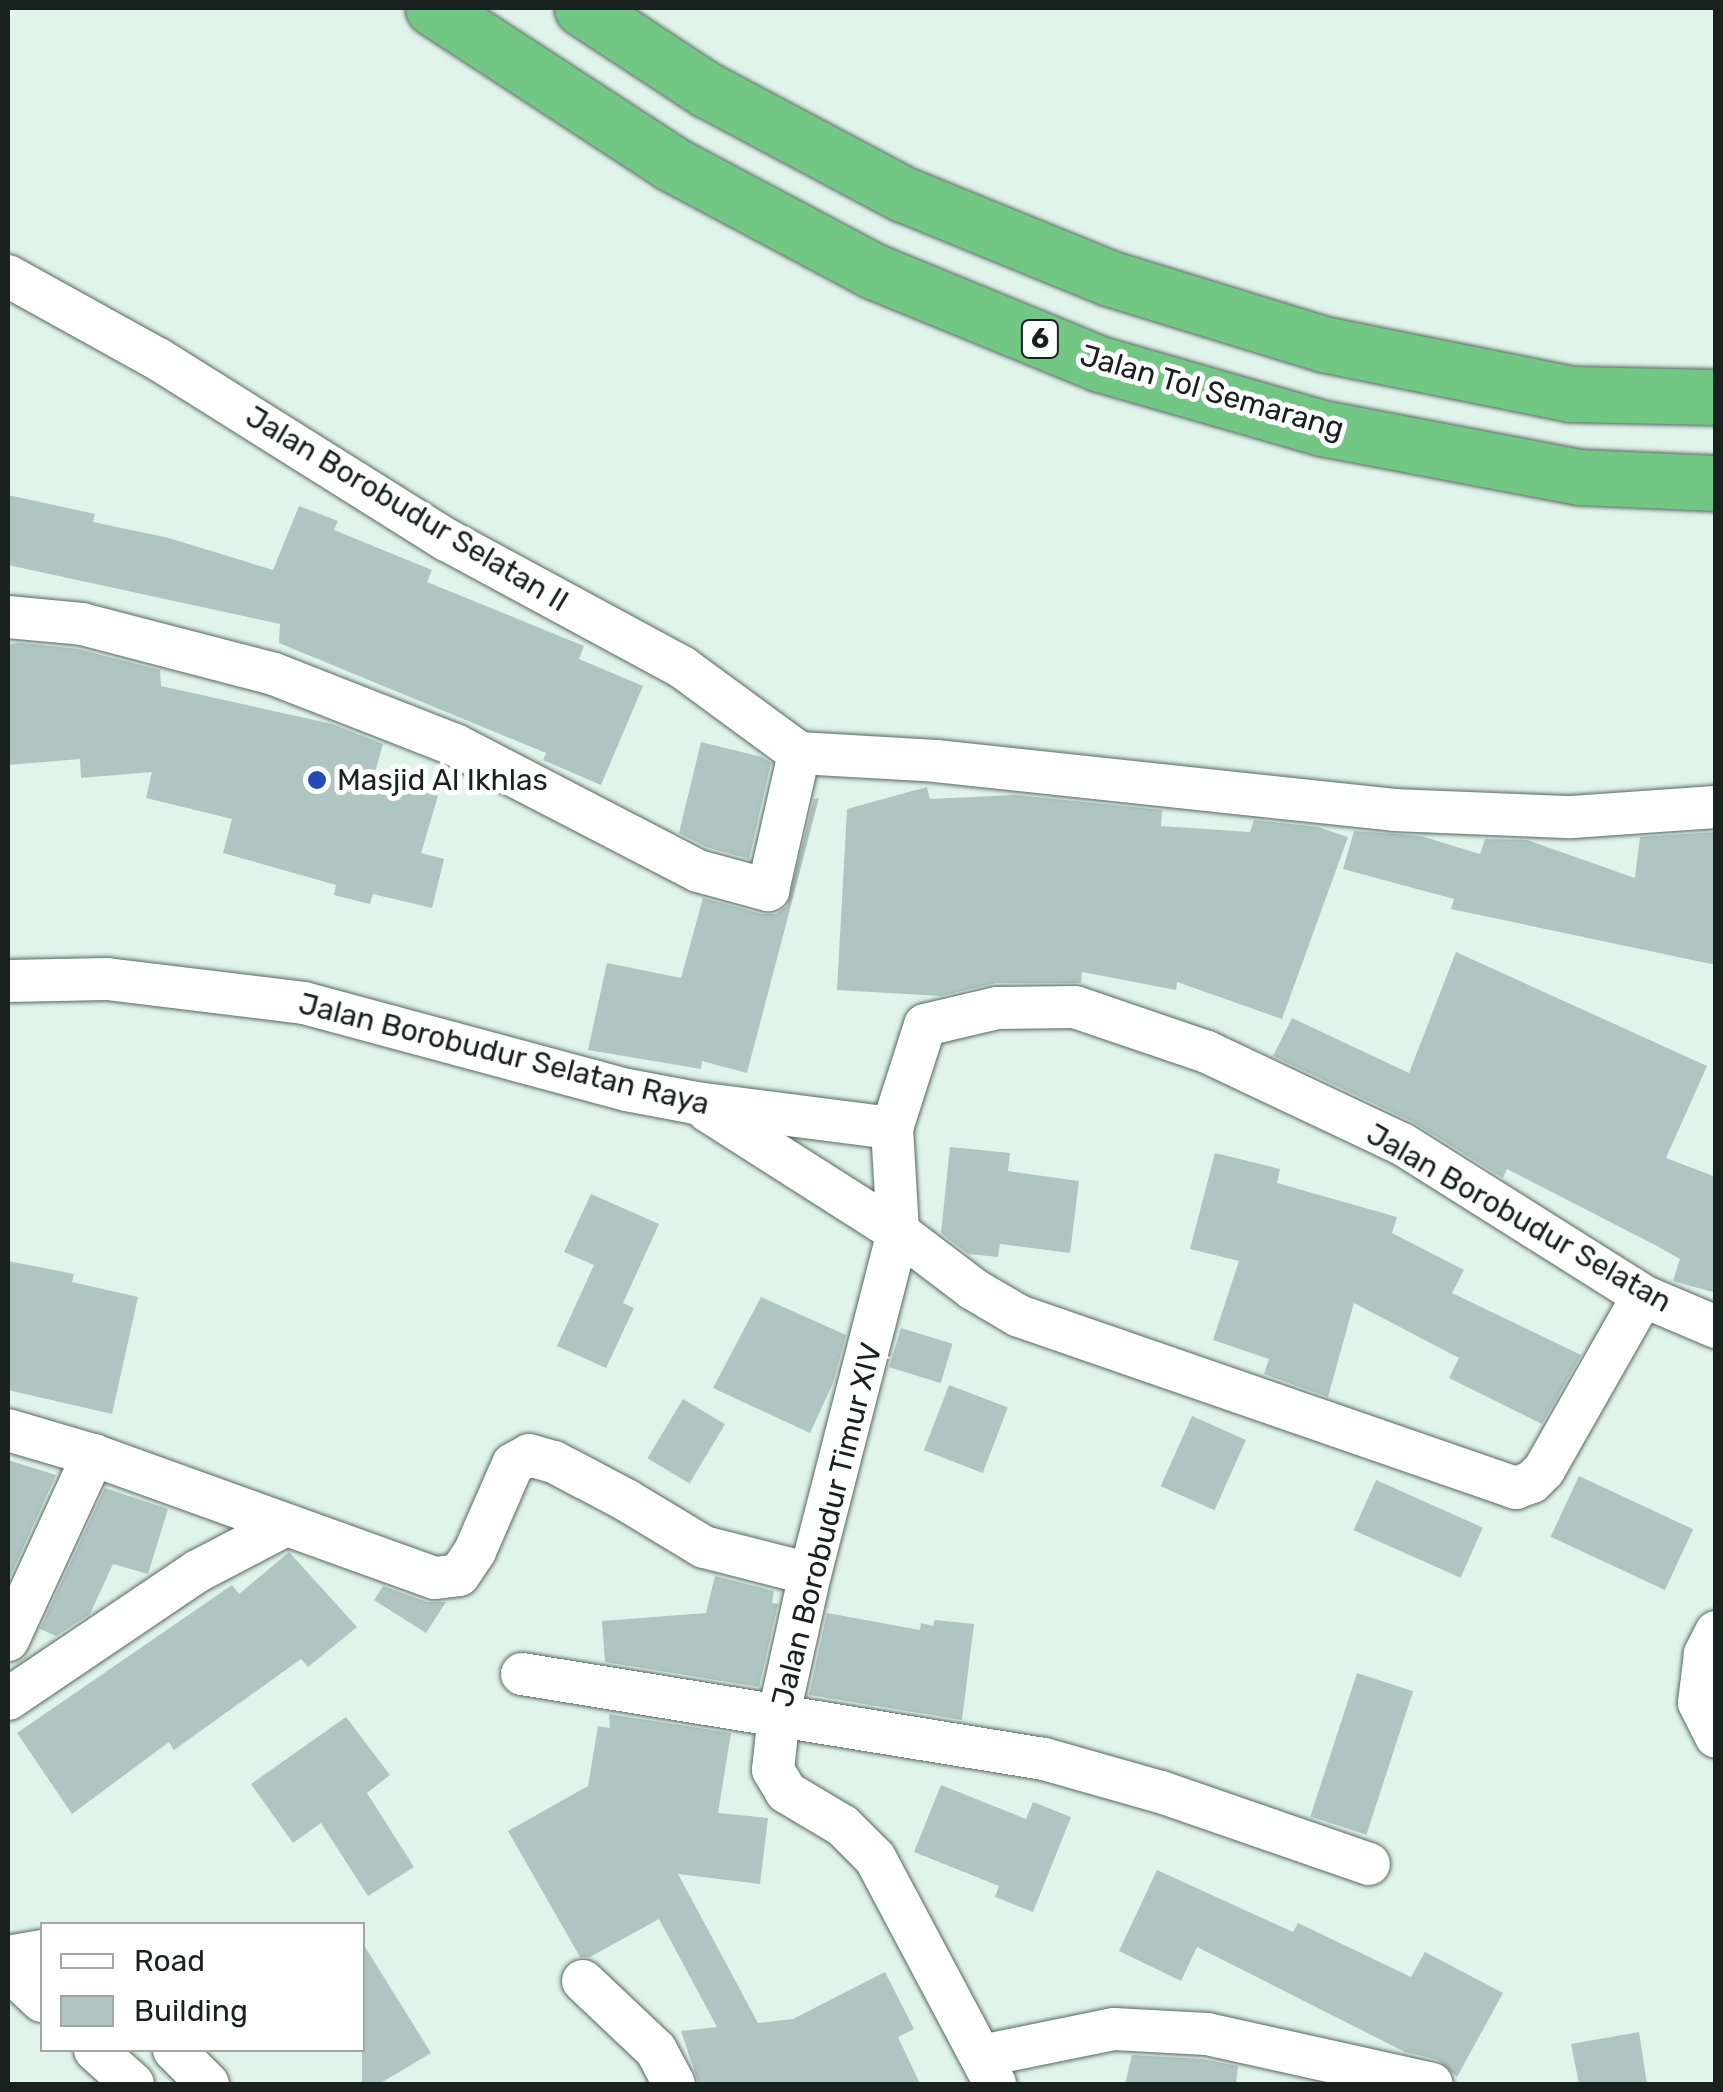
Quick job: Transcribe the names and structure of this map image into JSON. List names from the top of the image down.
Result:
{
  "streets": {
    "highway": ["6", "Jalan Tol Semarang"],
    "street": [
      "Jalan Borobudur Selatan II",
      "Jalan Borobudur Selatan Raya",
      "Jalan Borobudur Selatan",
      "Jalan Borobudur Timur XIV"
    ]
  },
  "crossings": [
    ["Jalan Borobudur Selatan Raya", "Jalan Borobudur Selatan"],
    ["Jalan Borobudur Selatan Raya", "Jalan Borobudur Timur XIV"],
    ["Jalan Borobudur Selatan", "Jalan Borobudur Timur XIV"]
  ],
  "places": ["Masjid Al Ikhlas"],
  "legend": ["Road", "Building"]
}
